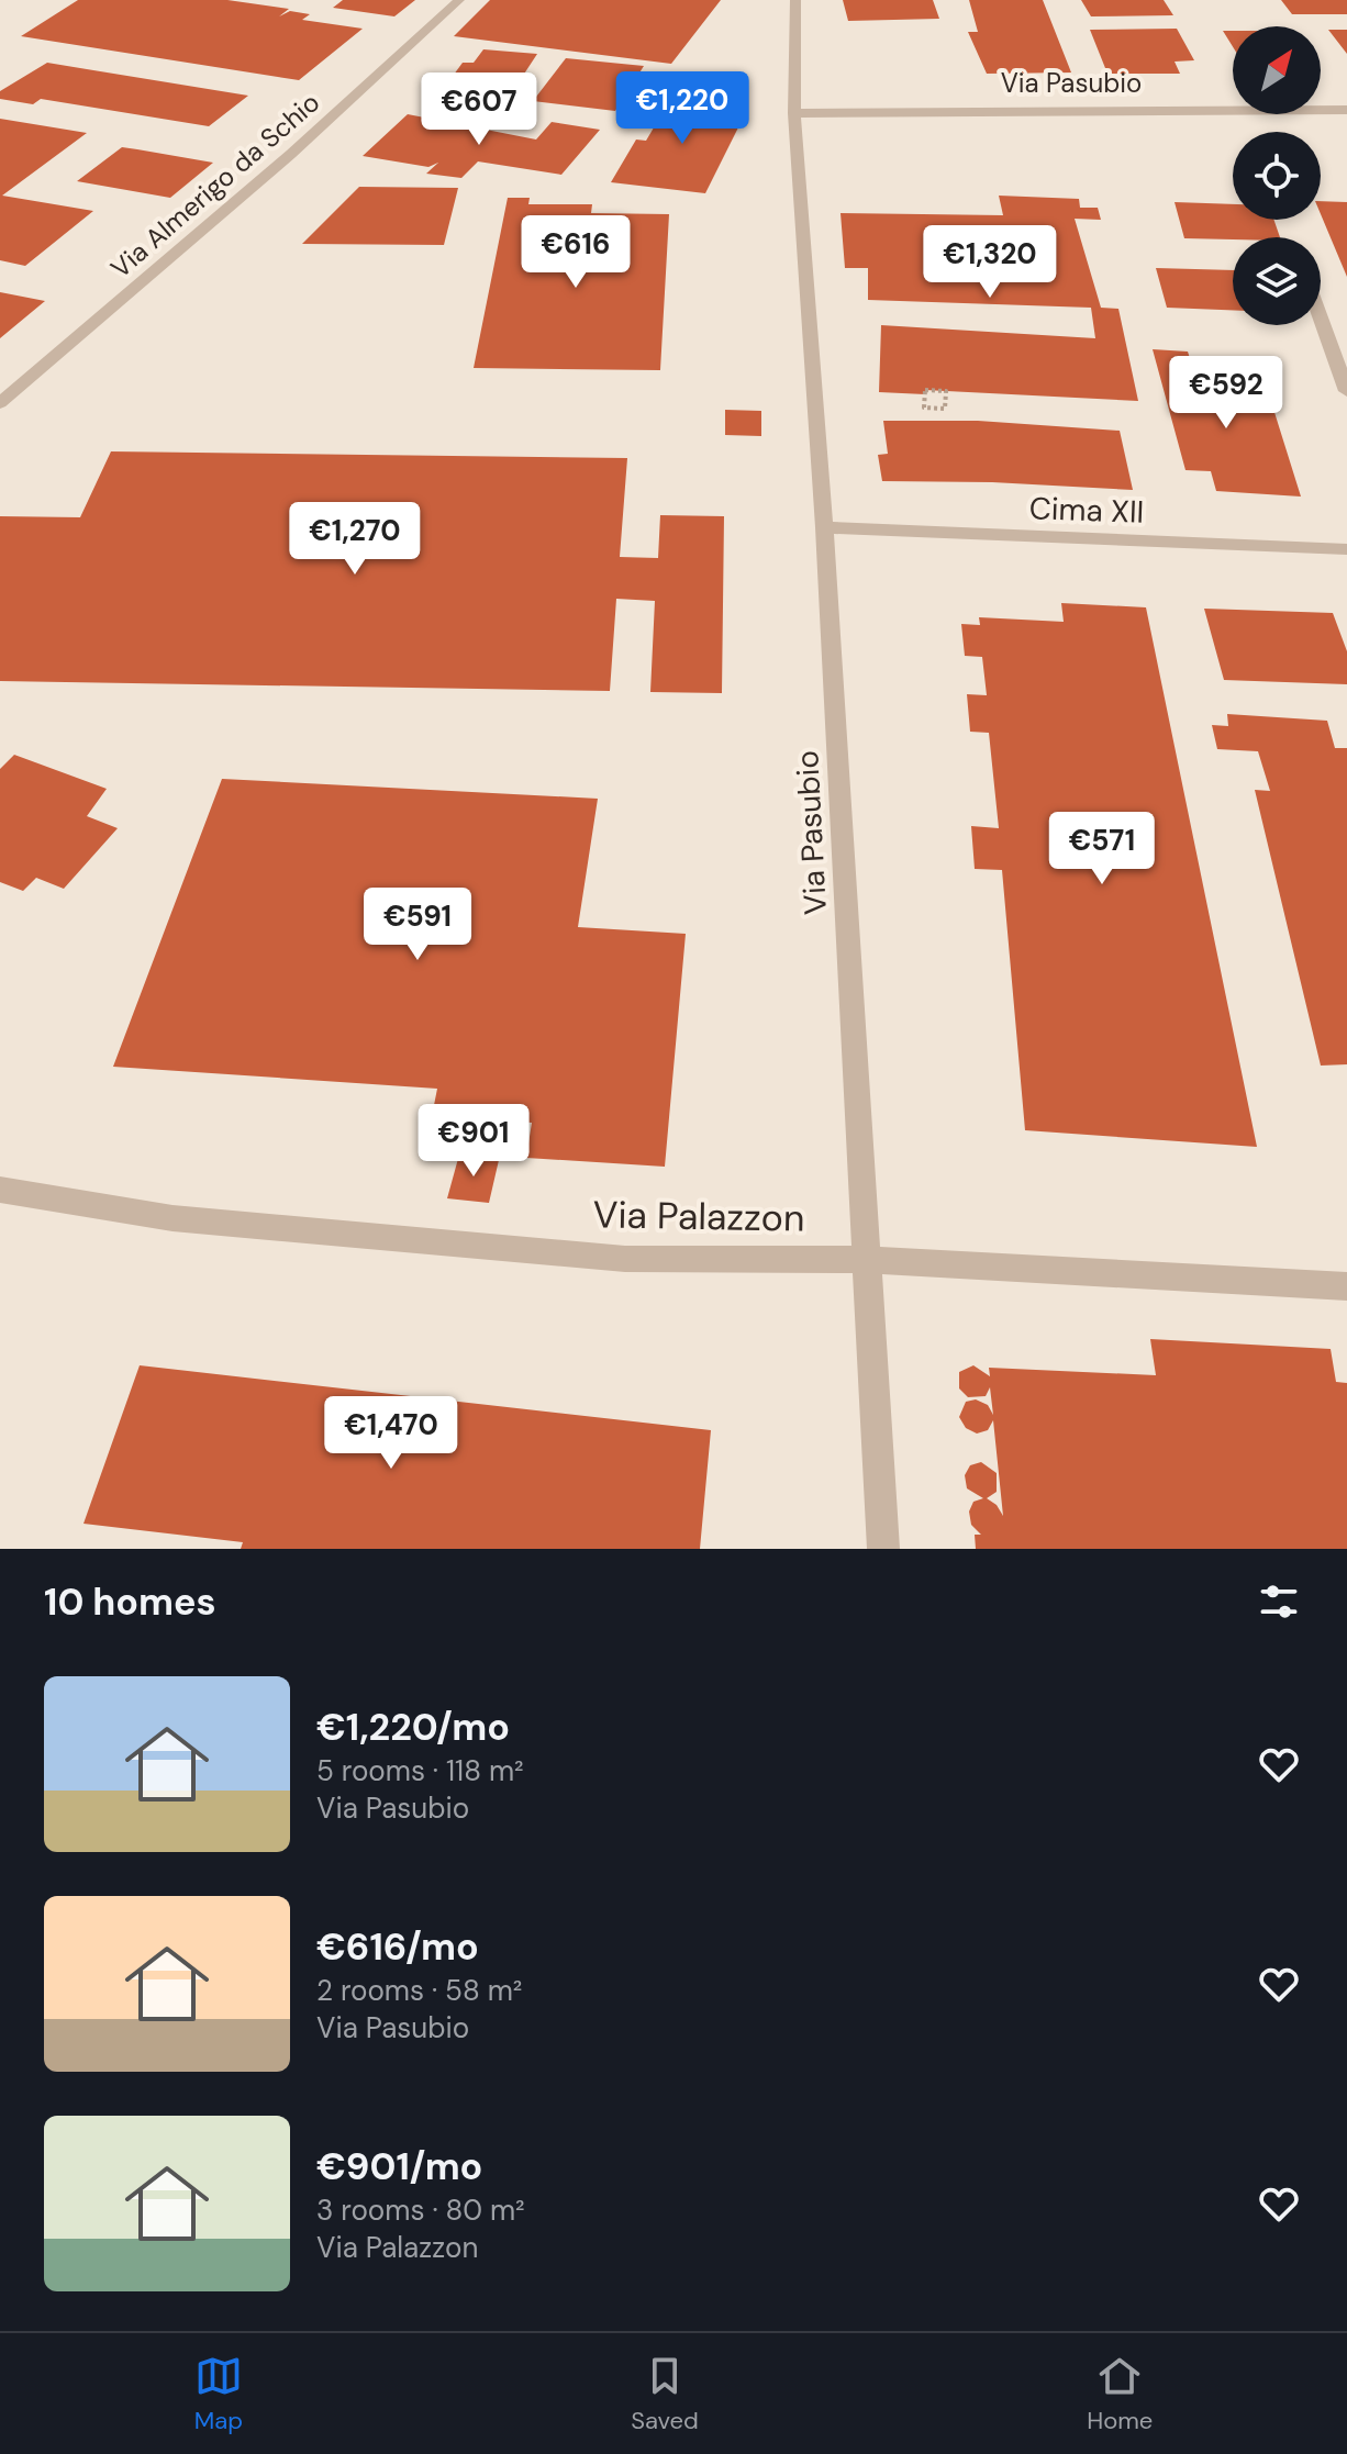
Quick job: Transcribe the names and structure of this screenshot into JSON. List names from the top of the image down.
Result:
{
  "streets": {
    "street": [
      "Via Pasubio",
      "Via Almerigo da Schio",
      "Cima XII",
      "Via Palazzon"
    ]
  },
  "crossings": [
    ["Via Pasubio", "Cima XII"],
    ["Via Pasubio", "Via Palazzon"]
  ],
  "north": "top right",
  "page": {
    "price": [
      "€1,220",
      "€607",
      "€616",
      "€1,320",
      "€592",
      "€1,270",
      "€571",
      "€591",
      "€901",
      "€1,470"
    ],
    "heading": "10 homes",
    "list": [
      {
        "name": "€1,220/mo",
        "note": "5 rooms · 118 m² · Via Pasubio"
      },
      {
        "name": "€616/mo",
        "note": "2 rooms · 58 m² · Via Pasubio"
      },
      {
        "name": "€901/mo",
        "note": "3 rooms · 80 m² · Via Palazzon"
      }
    ],
    "tabs": ["Map", "Saved", "Home"]
  }
}
